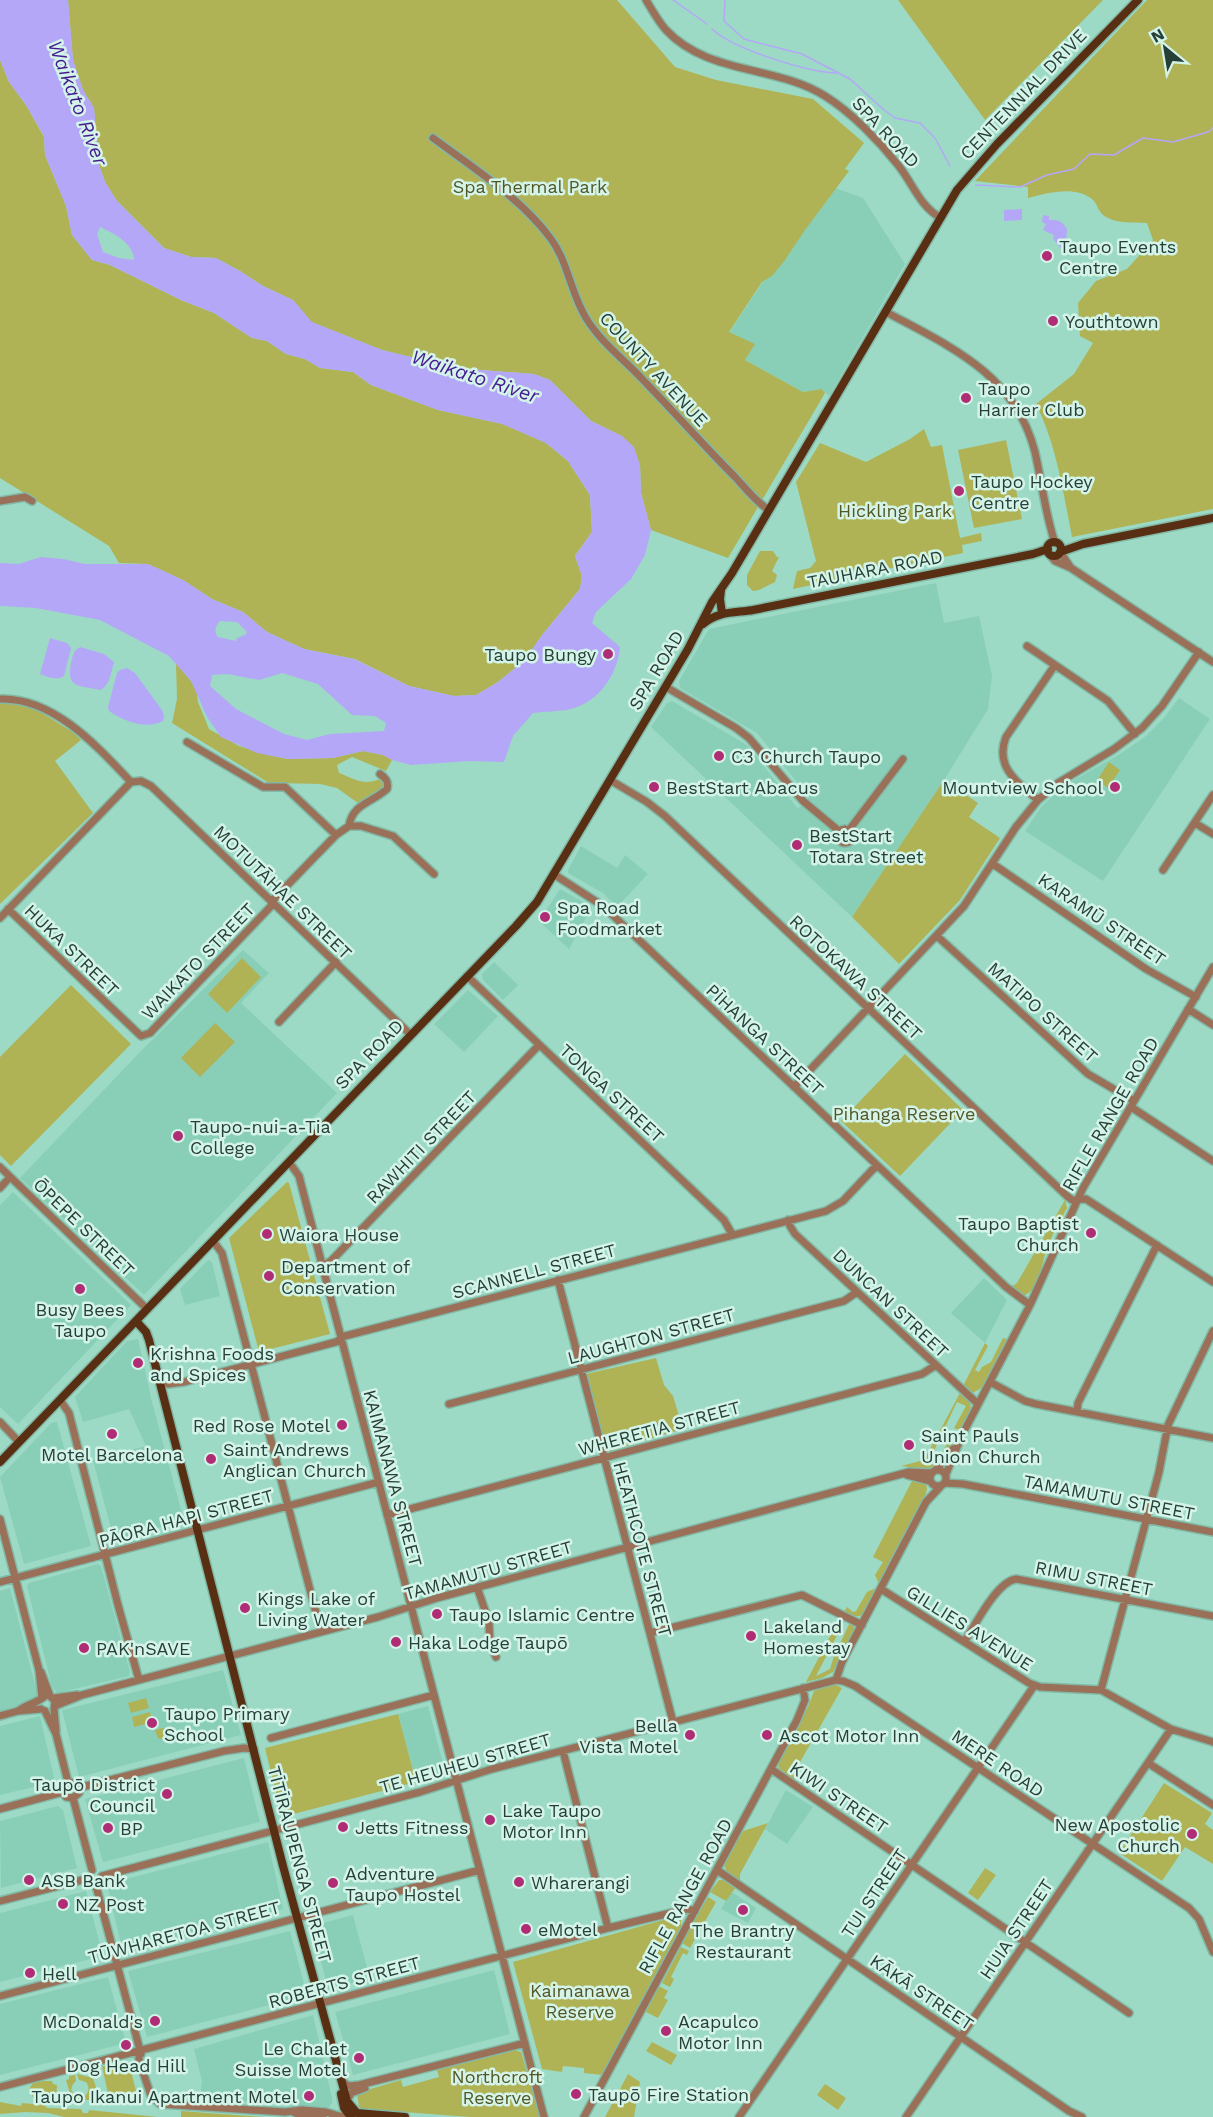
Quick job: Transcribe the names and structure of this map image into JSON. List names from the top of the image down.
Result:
{
  "streets": {
    "main road": [
      "CENTENNIAL DRIVE",
      "SPA ROAD",
      "TAUHARA ROAD",
      "TĪTĪRAUPENGA STREET"
    ],
    "street": [
      "COUNTY AVENUE",
      "MOTUTĀHAE STREET",
      "KARAMŪ STREET",
      "HUKA STREET",
      "WAIKATO STREET",
      "ROTOKAWA STREET",
      "MATIPO STREET",
      "PĪHANGA STREET",
      "TONGA STREET",
      "RIFLE RANGE ROAD",
      "RAWHITI STREET",
      "ŌPEPE STREET",
      "SCANNELL STREET",
      "DUNCAN STREET",
      "LAUGHTON STREET",
      "WHERETIA STREET",
      "KAIMANAWA STREET",
      "TAMAMUTU STREET",
      "PĀORA HAPI STREET",
      "HEATHCOTE STREET",
      "RIMU STREET",
      "GILLIES AVENUE",
      "TE HEUHEU STREET",
      "MERE ROAD",
      "KIWI STREET",
      "TUI STREET",
      "HUIA STREET",
      "TŪWHARETOA STREET",
      "ROBERTS STREET",
      "KĀKĀ STREET"
    ]
  },
  "crossings": [
    ["CENTENNIAL DRIVE", "SPA ROAD"],
    ["SPA ROAD", "COUNTY AVENUE"],
    ["SPA ROAD", "TAUHARA ROAD"],
    ["SPA ROAD", "MOTUTĀHAE STREET"],
    ["SPA ROAD", "ROTOKAWA STREET"],
    ["SPA ROAD", "PĪHANGA STREET"],
    ["SPA ROAD", "TONGA STREET"],
    ["SPA ROAD", "ŌPEPE STREET"],
    ["SPA ROAD", "KAIMANAWA STREET"],
    ["SPA ROAD", "TĪTĪRAUPENGA STREET"],
    ["MOTUTĀHAE STREET", "WAIKATO STREET"],
    ["KARAMŪ STREET", "RIFLE RANGE ROAD"],
    ["HUKA STREET", "WAIKATO STREET"],
    ["ROTOKAWA STREET", "RIFLE RANGE ROAD"],
    ["MATIPO STREET", "RIFLE RANGE ROAD"],
    ["PĪHANGA STREET", "RIFLE RANGE ROAD"],
    ["PĪHANGA STREET", "SCANNELL STREET"],
    ["TONGA STREET", "RAWHITI STREET"],
    ["TONGA STREET", "SCANNELL STREET"],
    ["RIFLE RANGE ROAD", "DUNCAN STREET"],
    ["RIFLE RANGE ROAD", "TAMAMUTU STREET"],
    ["RIFLE RANGE ROAD", "GILLIES AVENUE"],
    ["RIFLE RANGE ROAD", "TE HEUHEU STREET"],
    ["RIFLE RANGE ROAD", "MERE ROAD"],
    ["RIFLE RANGE ROAD", "KIWI STREET"],
    ["RIFLE RANGE ROAD", "ROBERTS STREET"],
    ["RIFLE RANGE ROAD", "KĀKĀ STREET"],
    ["RAWHITI STREET", "KAIMANAWA STREET"],
    ["SCANNELL STREET", "DUNCAN STREET"],
    ["SCANNELL STREET", "KAIMANAWA STREET"],
    ["SCANNELL STREET", "HEATHCOTE STREET"],
    ["SCANNELL STREET", "TĪTĪRAUPENGA STREET"],
    ["DUNCAN STREET", "LAUGHTON STREET"],
    ["DUNCAN STREET", "WHERETIA STREET"],
    ["LAUGHTON STREET", "HEATHCOTE STREET"],
    ["WHERETIA STREET", "KAIMANAWA STREET"],
    ["WHERETIA STREET", "HEATHCOTE STREET"],
    ["KAIMANAWA STREET", "TAMAMUTU STREET"],
    ["KAIMANAWA STREET", "PĀORA HAPI STREET"],
    ["KAIMANAWA STREET", "TE HEUHEU STREET"],
    ["KAIMANAWA STREET", "TŪWHARETOA STREET"],
    ["KAIMANAWA STREET", "ROBERTS STREET"],
    ["TAMAMUTU STREET", "HEATHCOTE STREET"],
    ["TAMAMUTU STREET", "TĪTĪRAUPENGA STREET"],
    ["PĀORA HAPI STREET", "TĪTĪRAUPENGA STREET"],
    ["HEATHCOTE STREET", "TE HEUHEU STREET"],
    ["RIMU STREET", "GILLIES AVENUE"],
    ["GILLIES AVENUE", "TUI STREET"],
    ["GILLIES AVENUE", "HUIA STREET"],
    ["TE HEUHEU STREET", "MERE ROAD"],
    ["TE HEUHEU STREET", "TĪTĪRAUPENGA STREET"],
    ["MERE ROAD", "TUI STREET"],
    ["MERE ROAD", "HUIA STREET"],
    ["KIWI STREET", "TUI STREET"],
    ["KIWI STREET", "HUIA STREET"],
    ["TĪTĪRAUPENGA STREET", "TŪWHARETOA STREET"],
    ["TĪTĪRAUPENGA STREET", "ROBERTS STREET"],
    ["TUI STREET", "KĀKĀ STREET"],
    ["HUIA STREET", "KĀKĀ STREET"]
  ],
  "water": ["Waikato River"],
  "parks": [
    "Spa Thermal Park",
    "Hickling Park",
    "Pihanga Reserve",
    "Kaimanawa Reserve",
    "Northcroft Reserve"
  ],
  "places": [
    "Taupo Events Centre",
    "Youthtown",
    "Taupo Harrier Club",
    "Taupo Hockey Centre",
    "Taupo Bungy",
    "C3 Church Taupo",
    "BestStart Abacus",
    "Mountview School",
    "BestStart Totara Street",
    "Spa Road Foodmarket",
    "Taupo-nui-a-Tia College",
    "Taupo Baptist Church",
    "Waiora House",
    "Department of Conservation",
    "Busy Bees Taupo",
    "Krishna Foods and Spices",
    "Red Rose Motel",
    "Motel Barcelona",
    "Saint Pauls Union Church",
    "Saint Andrews Anglican Church",
    "Kings Lake of Living Water",
    "Taupo Islamic Centre",
    "Lakeland Homestay",
    "Haka Lodge Taupō",
    "PAK'nSAVE",
    "Taupo Primary School",
    "Bella Vista Motel",
    "Ascot Motor Inn",
    "Taupō District Council",
    "Lake Taupo Motor Inn",
    "Jetts Fitness",
    "BP",
    "New Apostolic Church",
    "ASB Bank",
    "Wharerangi",
    "Adventure Taupo Hostel",
    "NZ Post",
    "The Brantry Restaurant",
    "eMotel",
    "Hell",
    "McDonald's",
    "Acapulco Motor Inn",
    "Dog Head Hill",
    "Le Chalet Suisse Motel",
    "Taupō Fire Station",
    "Taupo Ikanui Apartment Motel"
  ],
  "north": "top left"
}
